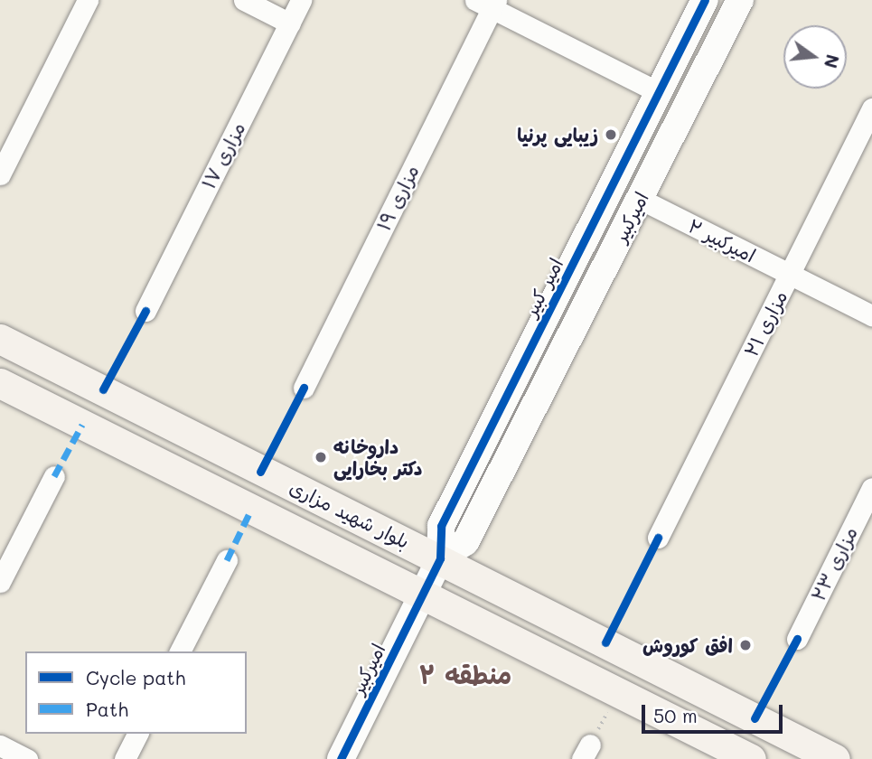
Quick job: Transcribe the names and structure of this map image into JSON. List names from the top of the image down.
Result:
{
  "streets": {
    "main road": ["بلوار شهید مزاری"],
    "street": [
      "مزاری ۱۷",
      "مزاری ۱۹",
      "امیرکبیر",
      "امیرکبیر ۲",
      "امیر کبیر",
      "مزاری ۲۱",
      "مزاری ۲۳"
    ]
  },
  "crossings": [
    ["امیرکبیر", "امیرکبیر ۲"],
    ["امیرکبیر", "امیر کبیر"],
    ["امیرکبیر", "بلوار شهید مزاری"],
    ["امیرکبیر ۲", "مزاری ۲۱"],
    ["امیر کبیر", "بلوار شهید مزاری"]
  ],
  "districts": ["منطقه ۲"],
  "places": ["زیبایی پرنیا", "داروخانه دکتر بخارایی", "افق کوروش"],
  "legend": ["Cycle path", "Path"],
  "scale_bar": "50 m",
  "north": "right"
}
